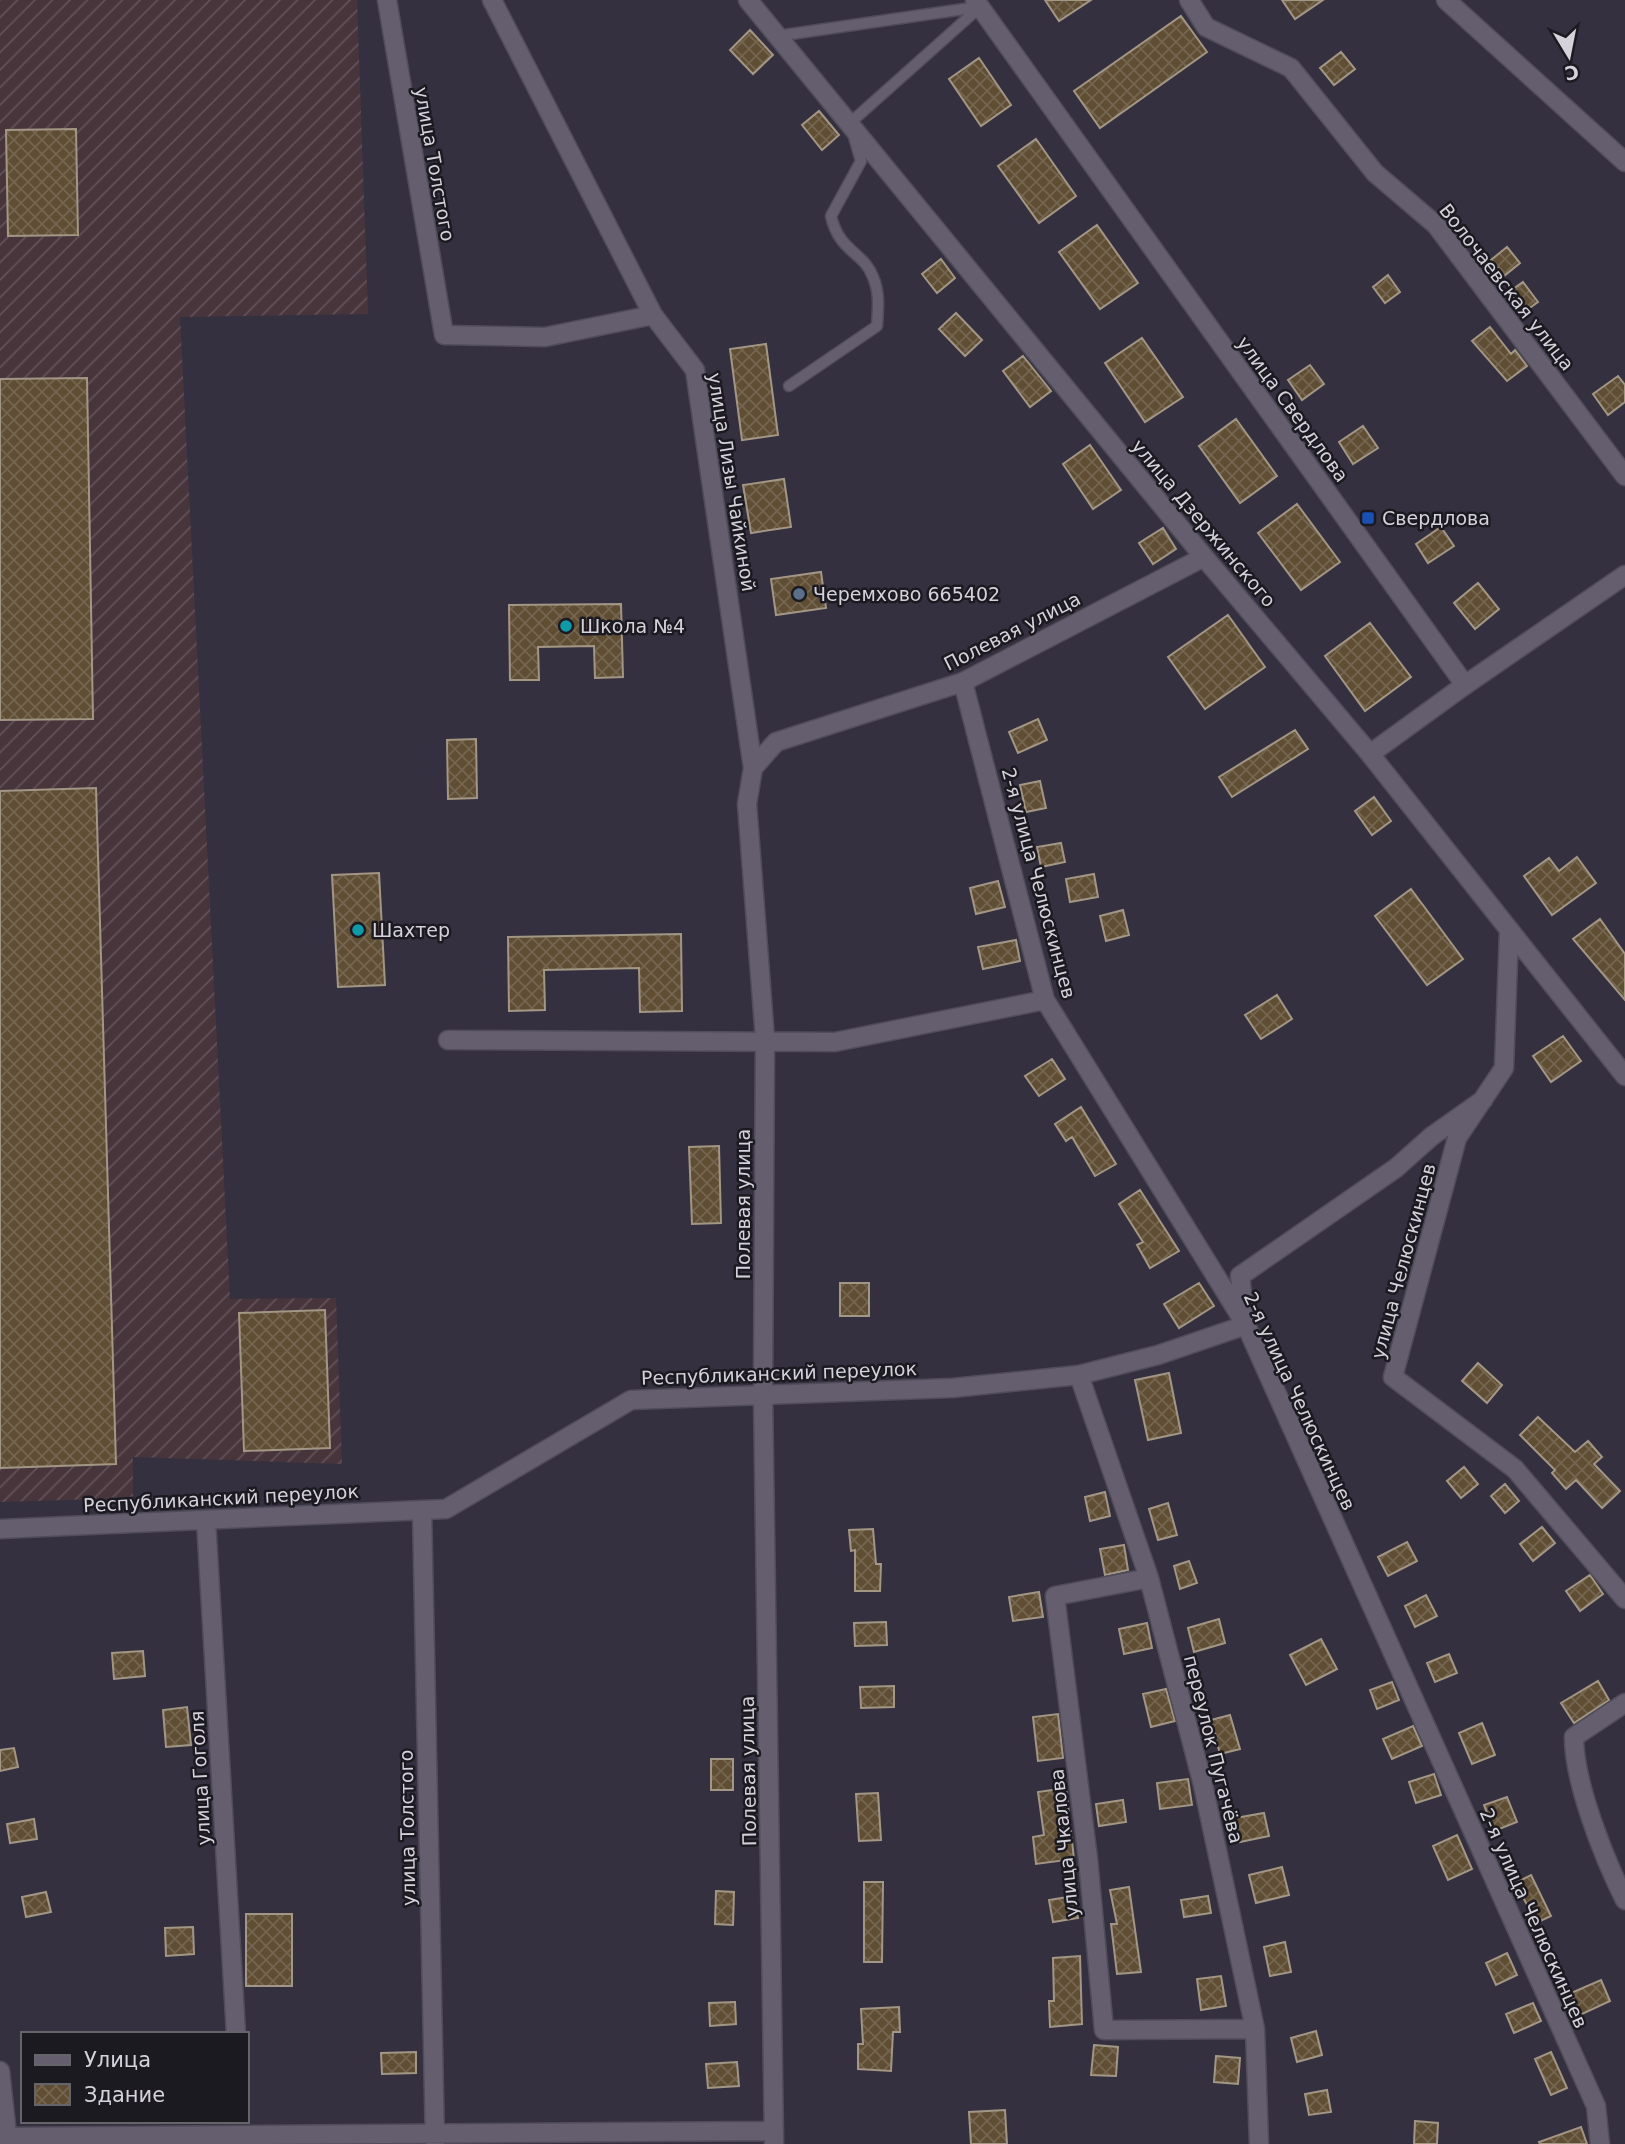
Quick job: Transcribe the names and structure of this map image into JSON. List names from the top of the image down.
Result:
{
  "streets": {
    "street": [
      "улица Толстого",
      "Волочаевская улица",
      "улица Свердлова",
      "улица Лизы Чайкиной",
      "улица Дзержинского",
      "Полевая улица",
      "2-я улица Челюскинцев",
      "улица Челюскинцев",
      "Республиканский переулок",
      "переулок Пугачёва",
      "улица Гоголя",
      "улица Чкалова"
    ]
  },
  "crossings": [
    ["улица Толстого", "улица Лизы Чайкиной"],
    ["улица Толстого", "Республиканский переулок"],
    ["улица Лизы Чайкиной", "Полевая улица"],
    ["улица Дзержинского", "Полевая улица"],
    ["улица Дзержинского", "улица Челюскинцев"],
    ["Полевая улица", "2-я улица Челюскинцев"],
    ["Полевая улица", "Республиканский переулок"],
    ["2-я улица Челюскинцев", "Республиканский переулок"],
    ["Республиканский переулок", "переулок Пугачёва"],
    ["Республиканский переулок", "улица Гоголя"],
    ["переулок Пугачёва", "улица Чкалова"]
  ],
  "places": {
    "transit": ["Свердлова"],
    "other": ["Черемхово 665402", "Школа №4", "Шахтер"]
  },
  "legend": ["Улица", "Здание"],
  "north": "bottom"
}
